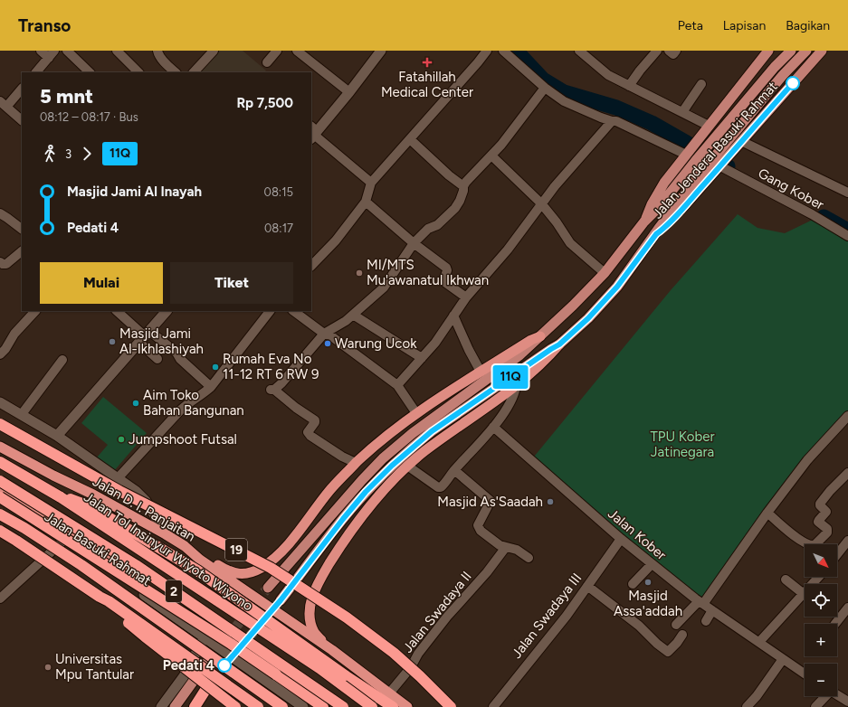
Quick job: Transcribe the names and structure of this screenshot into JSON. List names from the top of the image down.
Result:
{
  "streets": {
    "highway": [
      "Jalan D. I. Panjaitan",
      "19",
      "Jalan Tol Insinyur Wiyoto Wiyono",
      "2"
    ],
    "main road": ["Jalan Jenderal Basuki Rahmat"],
    "street": [
      "Gang Kober",
      "Jalan Kober",
      "Jalan Basuki Rahmat",
      "Jalan Swadaya II",
      "Jalan Swadaya III"
    ]
  },
  "crossings": [
    ["Jalan Jenderal Basuki Rahmat", "Gang Kober"],
    ["Jalan D. I. Panjaitan", "Jalan Swadaya II"],
    ["Jalan Kober", "Jalan Swadaya III"]
  ],
  "parks": ["TPU Kober Jatinegara"],
  "places": {
    "health": ["Fatahillah Medical Center"],
    "other": [
      "MI/MTS Mu'awanatul Ikhwan",
      "Masjid Jami Al-Ikhlashiyah",
      "Warung Ucok",
      "Rumah Eva No 11-12 RT 6 RW 9",
      "Aim Toko Bahan Bangunan",
      "Jumpshoot Futsal",
      "Masjid As'Saadah",
      "Masjid Assa'addah",
      "Pedati 4",
      "Universitas Mpu Tantular"
    ]
  },
  "lines": ["bus line 11Q"],
  "north": "bottom right",
  "page": {
    "header": "Transo",
    "nav": ["Peta", "Lapisan", "Bagikan"],
    "on_map": "11Q",
    "heading": ["5 mnt", "08:12 – 08:17 · Bus", "Rp 7,500"],
    "legs": ["3", "11Q"],
    "list": [
      {
        "name": "Masjid Jami Al Inayah",
        "value": "08:15"
      },
      {
        "name": "Pedati 4",
        "value": "08:17"
      }
    ],
    "buttons": ["Mulai", "Tiket"],
    "map_buttons": ["+", "−"]
  }
}
